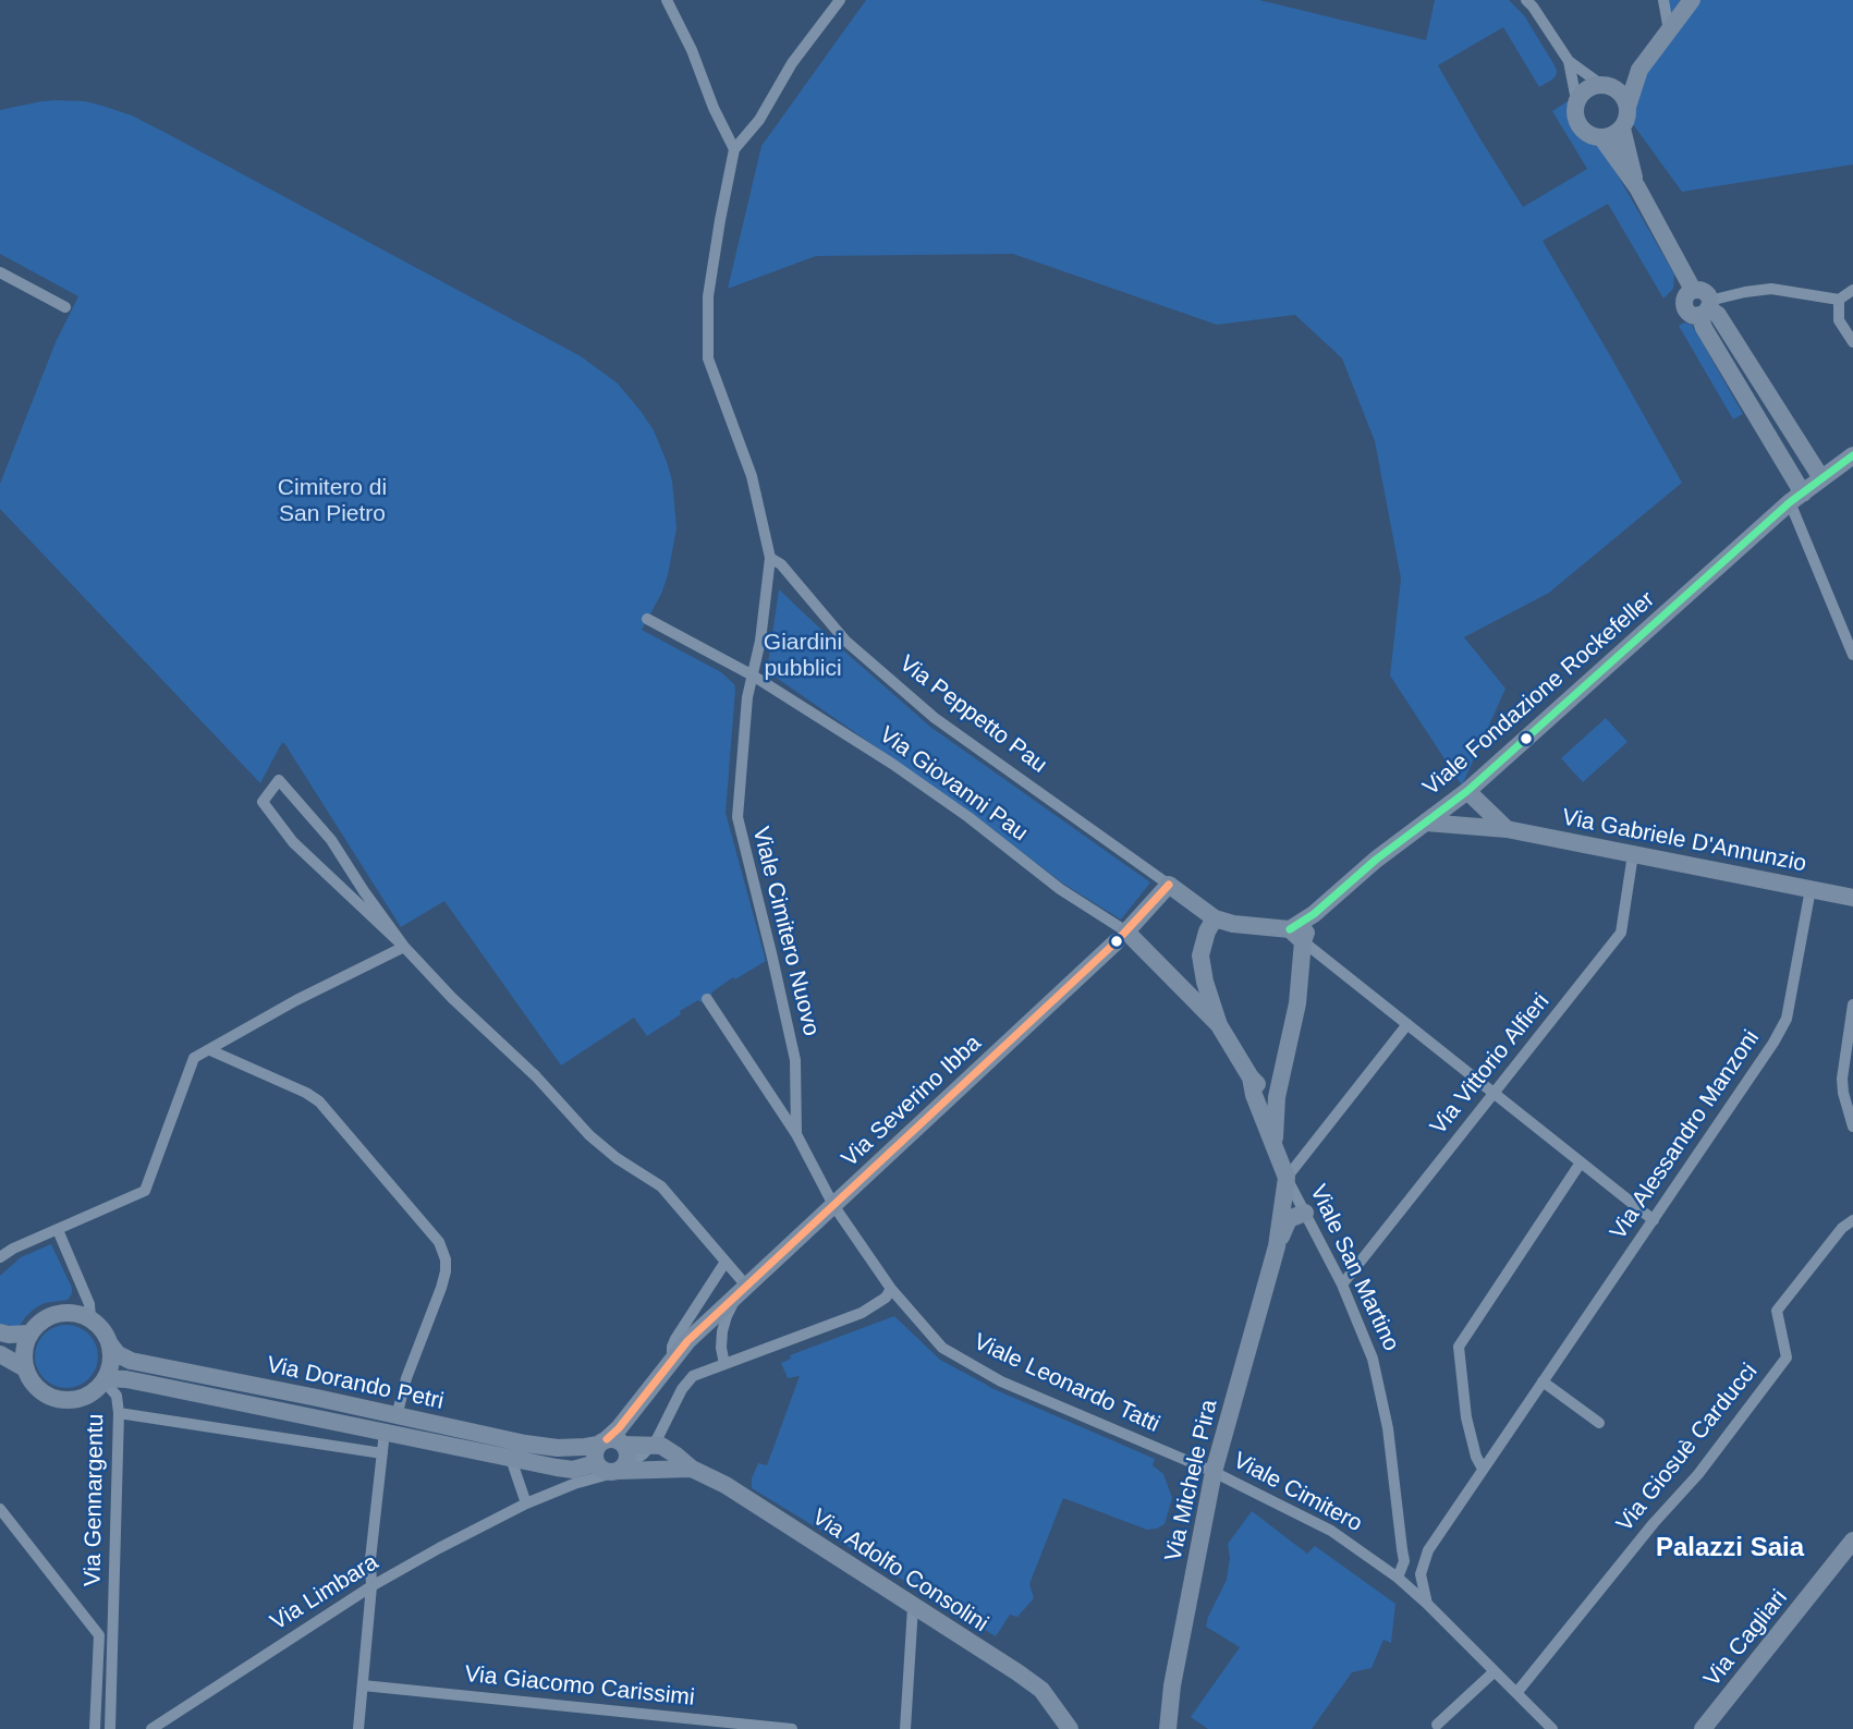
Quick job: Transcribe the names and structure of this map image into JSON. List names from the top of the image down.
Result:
{
  "streets": {
    "street": [
      "Viale Fondazione Rockefeller",
      "Via Peppetto Pau",
      "Via Giovanni Pau",
      "Via Gabriele D'Annunzio",
      "Viale Cimitero Nuovo",
      "Via Vittorio Alfieri",
      "Via Severino Ibba",
      "Via Alessandro Manzoni",
      "Viale San Martino",
      "Via Dorando Petri",
      "Viale Leonardo Tatti",
      "Via Giosuè Carducci",
      "Via Michele Pira",
      "Viale Cimitero",
      "Via Gennargentu",
      "Via Adolfo Consolini",
      "Via Limbara",
      "Via Cagliari",
      "Via Giacomo Carissimi"
    ]
  },
  "crossings": [
    ["Viale Fondazione Rockefeller", "Via Gabriele D'Annunzio"],
    ["Viale Fondazione Rockefeller", "Viale San Martino"],
    ["Via Peppetto Pau", "Viale Cimitero Nuovo"],
    ["Via Peppetto Pau", "Via Severino Ibba"],
    ["Via Giovanni Pau", "Viale Cimitero Nuovo"],
    ["Via Giovanni Pau", "Via Severino Ibba"],
    ["Via Gabriele D'Annunzio", "Via Vittorio Alfieri"],
    ["Via Gabriele D'Annunzio", "Via Alessandro Manzoni"],
    ["Viale Cimitero Nuovo", "Via Severino Ibba"],
    ["Viale Cimitero Nuovo", "Viale Leonardo Tatti"],
    ["Via Vittorio Alfieri", "Viale San Martino"],
    ["Via Severino Ibba", "Via Dorando Petri"],
    ["Via Severino Ibba", "Viale Leonardo Tatti"],
    ["Via Severino Ibba", "Via Adolfo Consolini"],
    ["Viale San Martino", "Via Michele Pira"],
    ["Viale San Martino", "Viale Cimitero"],
    ["Via Dorando Petri", "Via Gennargentu"],
    ["Via Dorando Petri", "Via Adolfo Consolini"],
    ["Via Dorando Petri", "Via Limbara"],
    ["Viale Leonardo Tatti", "Via Michele Pira"],
    ["Viale Leonardo Tatti", "Viale Cimitero"],
    ["Via Michele Pira", "Viale Cimitero"],
    ["Via Adolfo Consolini", "Via Limbara"]
  ],
  "districts": ["Palazzi Saia"],
  "parks": ["Cimitero di San Pietro", "Giardini pubblici"]
}
